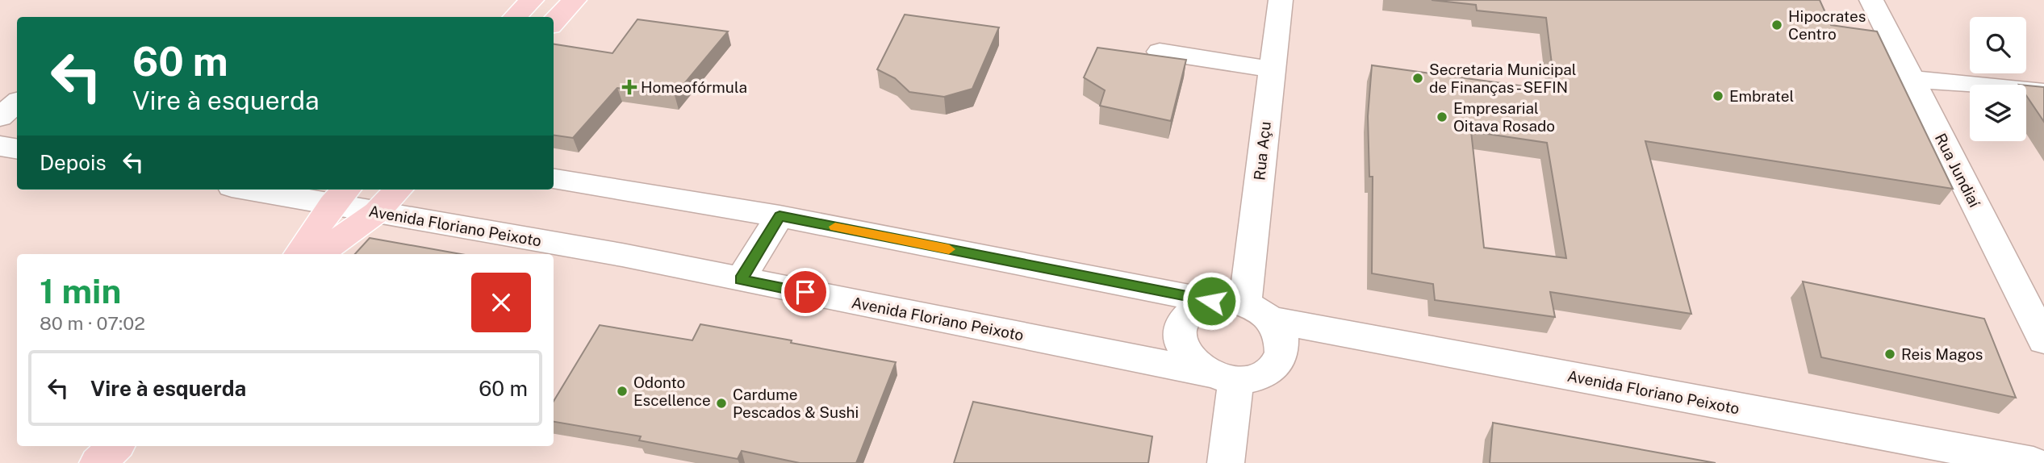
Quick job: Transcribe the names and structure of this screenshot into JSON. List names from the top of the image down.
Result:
{
  "streets": {
    "street": ["Rua Açu", "Rua Jundiaí", "Avenida Floriano Peixoto"]
  },
  "crossings": [
    ["Rua Açu", "Avenida Floriano Peixoto"]
  ],
  "places": {
    "other": [
      "Hipocrates Centro",
      "Secretaria Municipal de Finanças - SEFIN",
      "Embratel",
      "Empresarial Oitava Rosado",
      "Reis Magos",
      "Odonto Escellence",
      "Cardume Pescados & Sushi"
    ],
    "health": ["Homeofórmula"]
  },
  "page": {
    "turn": ["60 m", "Vire à esquerda"],
    "then": "Depois",
    "heading": ["1 min", "80 m · 07:02"],
    "list": [
      {
        "name": "Vire à esquerda",
        "value": "60 m"
      }
    ]
  }
}
